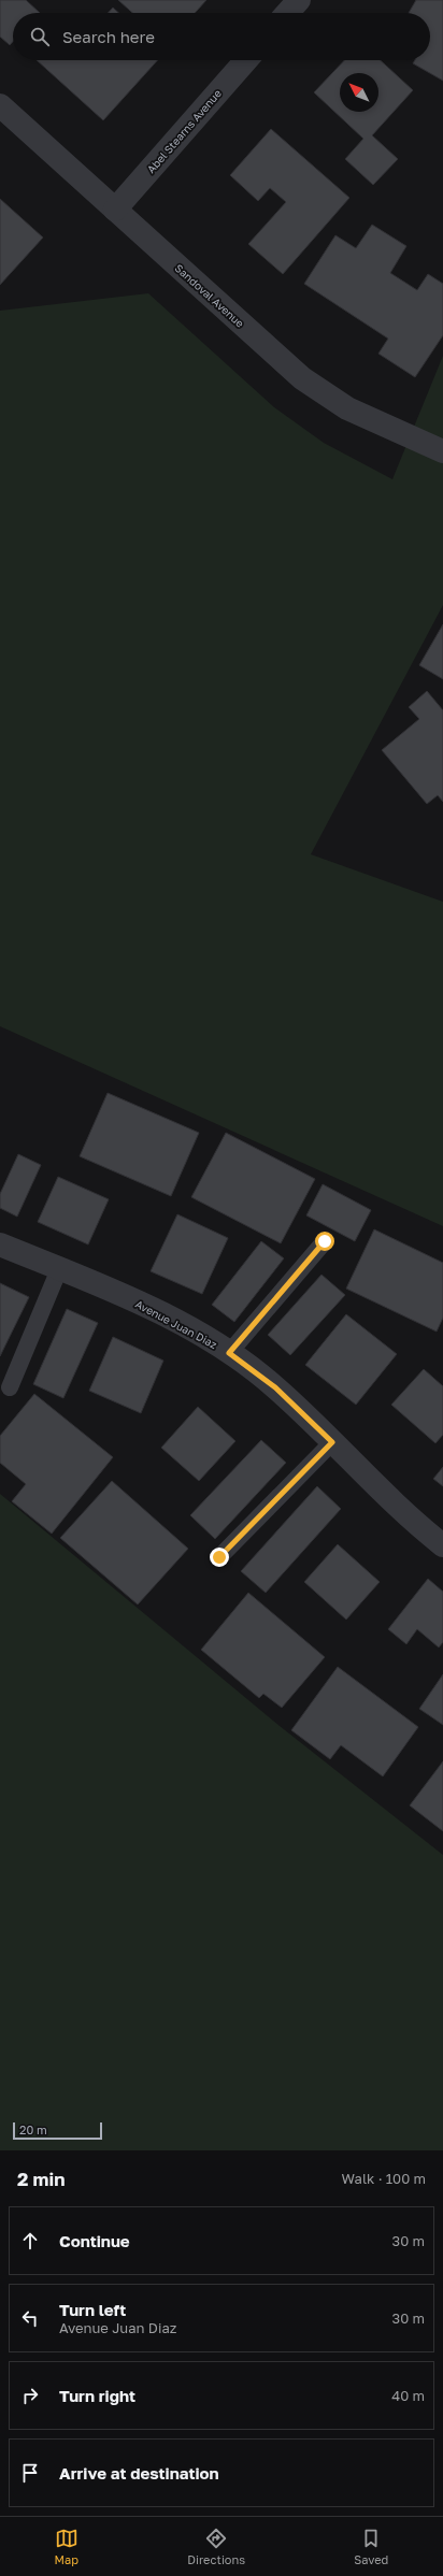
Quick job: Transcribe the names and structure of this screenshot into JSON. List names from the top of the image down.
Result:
{
  "streets": {
    "street": ["Abel Stearns Avenue", "Sandoval Avenue", "Avenue Juan Diaz"]
  },
  "crossings": [
    ["Abel Stearns Avenue", "Sandoval Avenue"]
  ],
  "scale_bar": "20 m",
  "north": "top left",
  "page": {
    "search": "Search here",
    "scale": "20 m",
    "heading": ["2 min", "Walk · 100 m"],
    "list": [
      ["Continue", "30 m"],
      ["Turn left", "Avenue Juan Diaz", "30 m"],
      ["Turn right", "40 m"],
      "Arrive at destination"
    ],
    "nav": ["Map", "Directions", "Saved"]
  }
}
